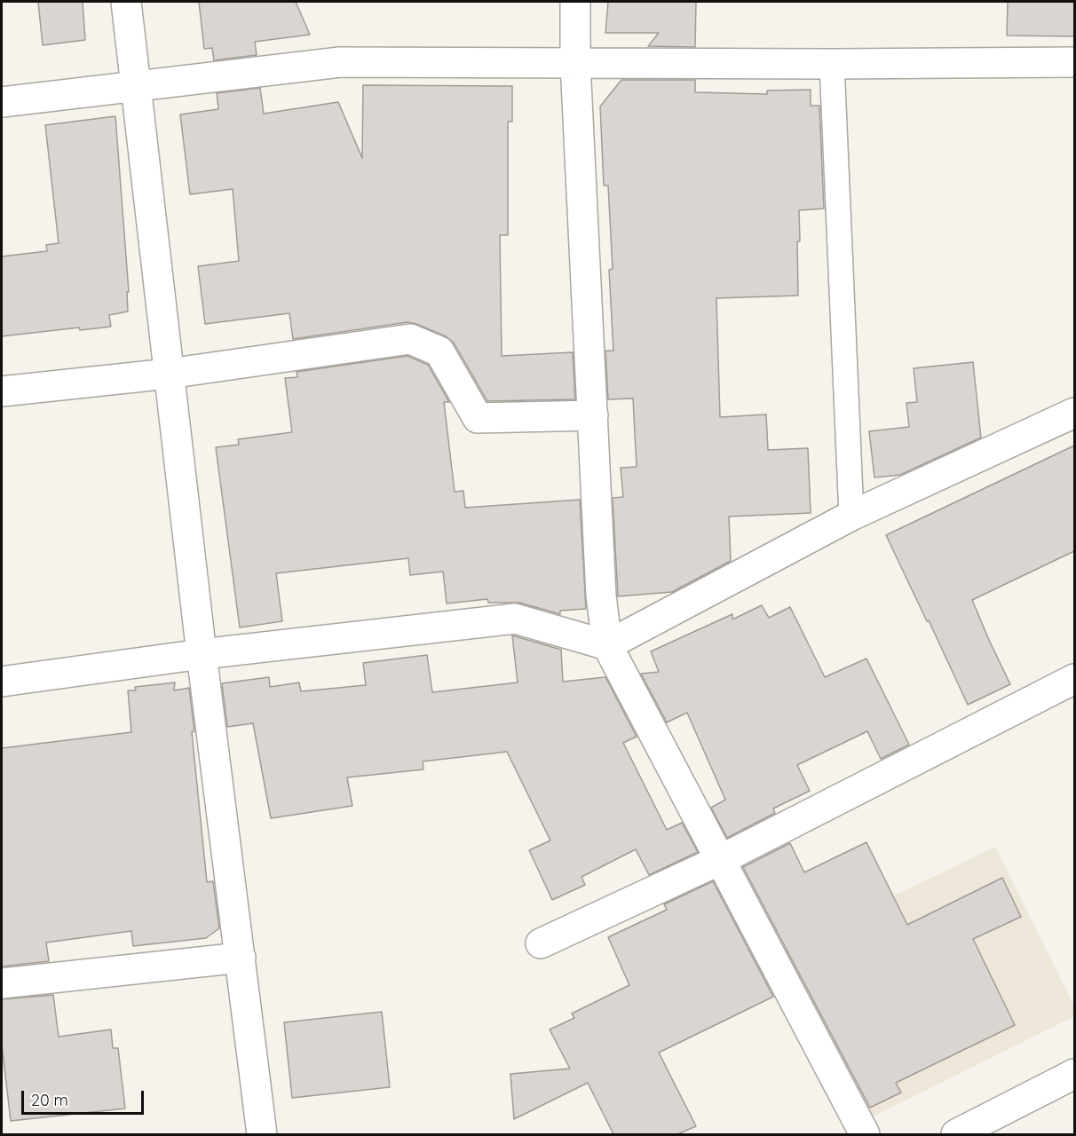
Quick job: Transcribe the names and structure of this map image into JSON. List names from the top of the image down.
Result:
{
  "scale_bar": "20 m"
}
